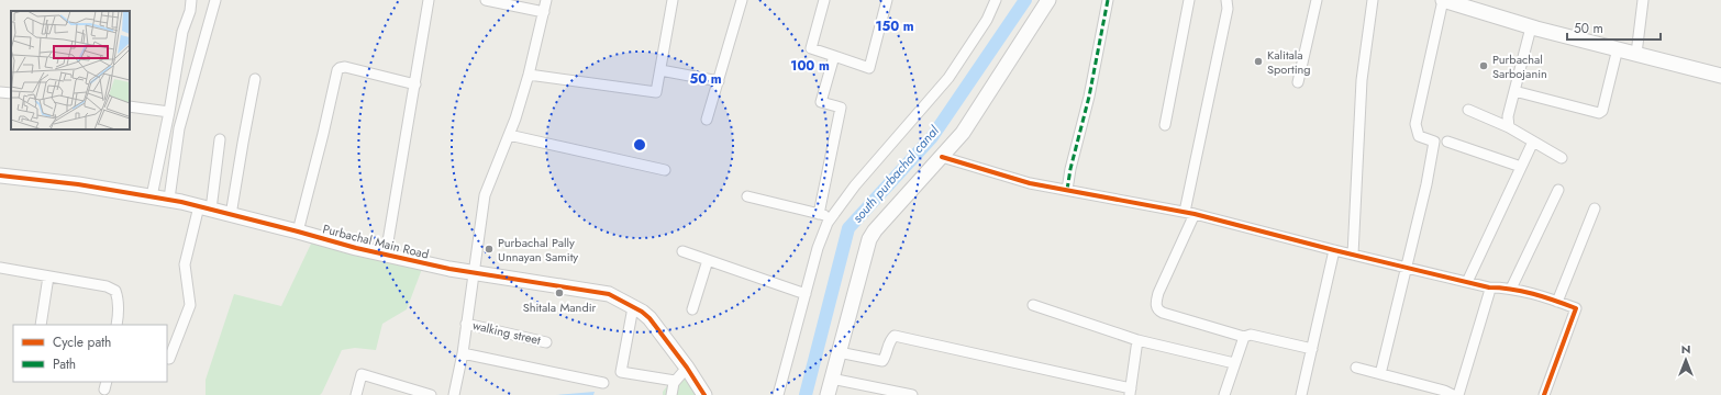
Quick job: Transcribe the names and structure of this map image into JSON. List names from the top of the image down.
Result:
{
  "streets": {
    "street": ["Purbachal Main Road", "walking street"]
  },
  "water": ["south purbachal canal"],
  "places": [
    "Kalitala Sporting",
    "Purbachal Sarbojanin",
    "Purbachal Pally Unnayan Samity",
    "Shitala Mandir"
  ],
  "legend": ["Cycle path", "Path"],
  "scale_bar": "50 m",
  "north": "top",
  "rings": ["150 m", "100 m", "50 m"]
}
